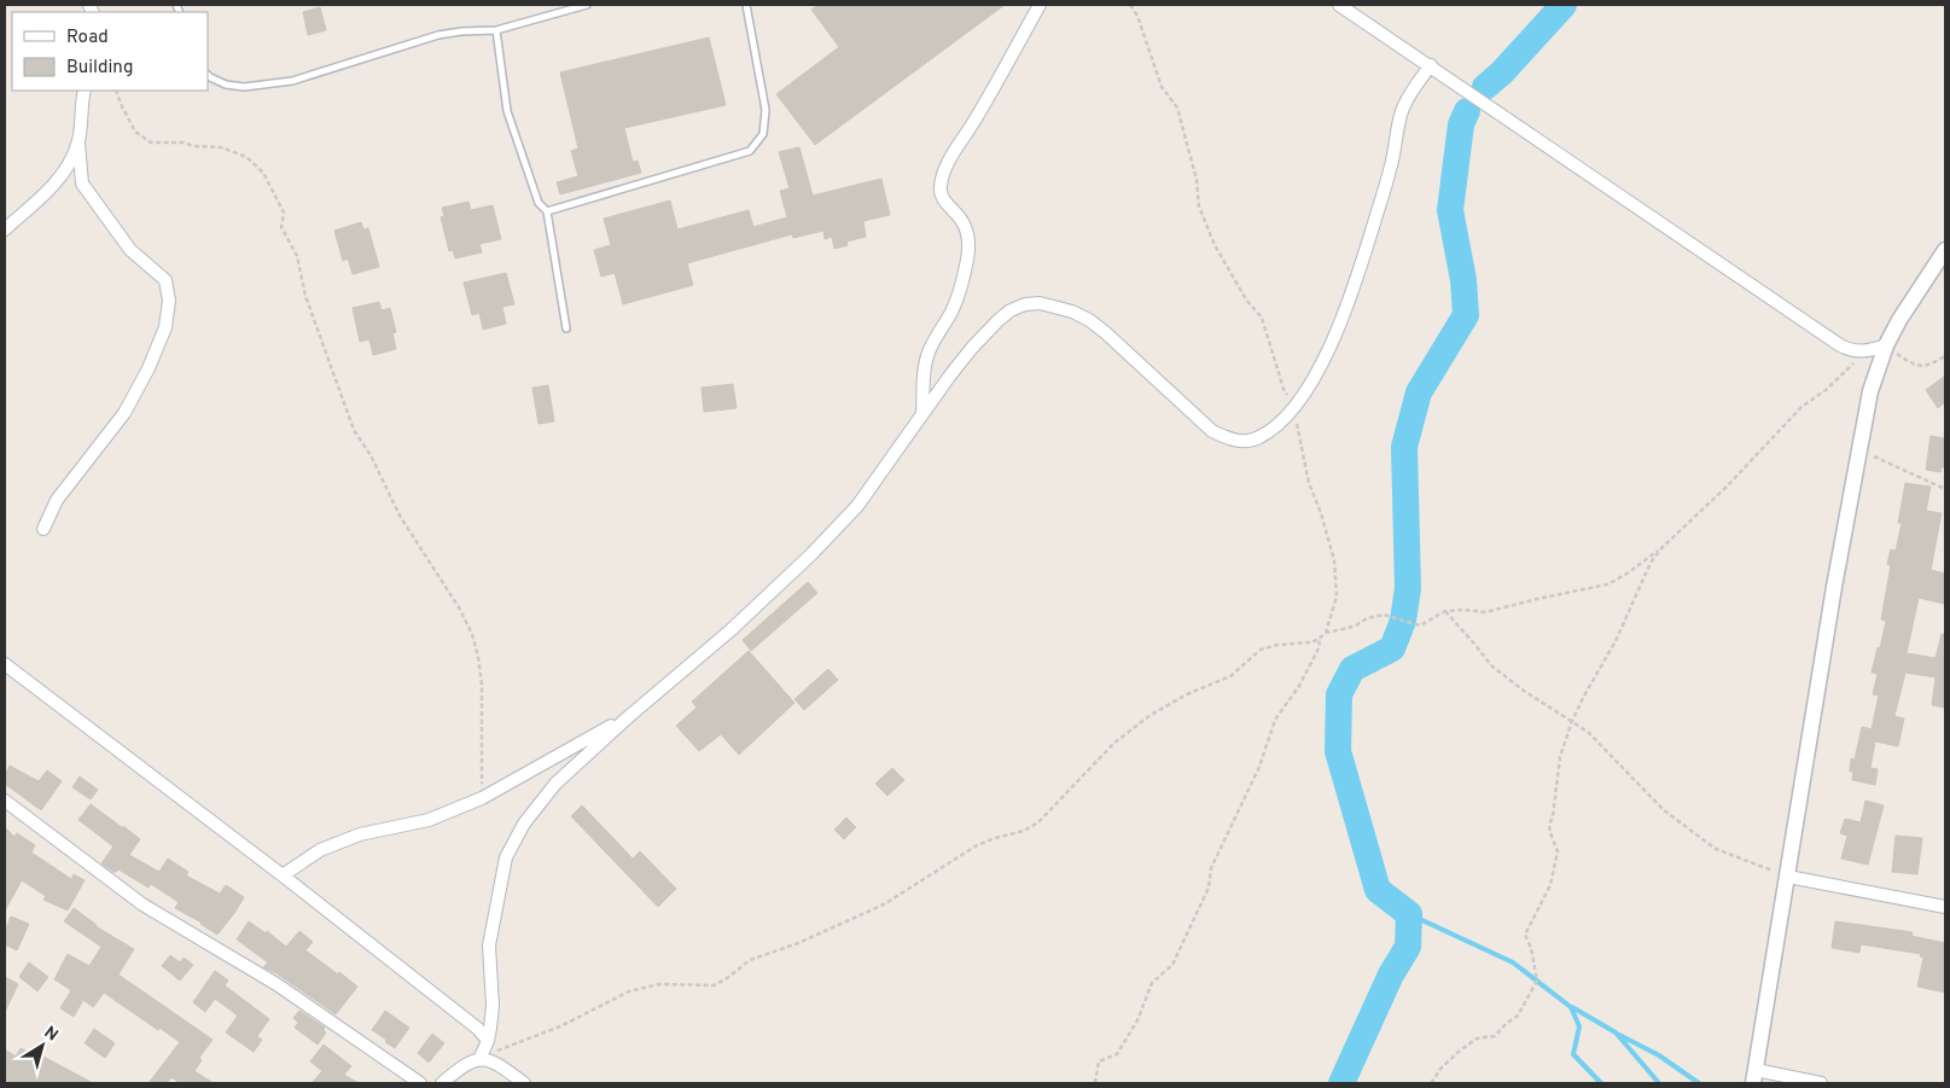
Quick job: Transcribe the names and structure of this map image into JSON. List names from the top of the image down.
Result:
{
  "legend": ["Road", "Building"],
  "north": "top right"
}
